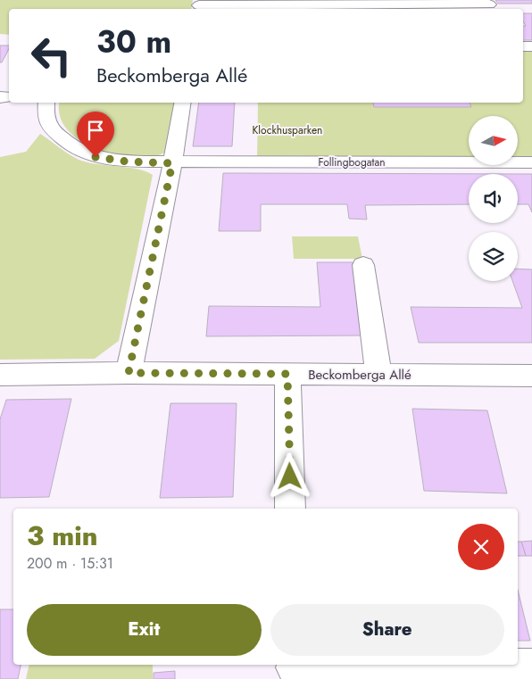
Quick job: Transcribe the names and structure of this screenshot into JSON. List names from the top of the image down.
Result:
{
  "streets": {
    "street": ["Follingbogatan", "Beckomberga Allé"]
  },
  "parks": ["Klockhusparken"],
  "north": "right",
  "page": {
    "turn": ["30 m", "Beckomberga Allé"],
    "heading": ["3 min", "200 m · 15:31"],
    "buttons": ["Exit", "Share"]
  }
}
